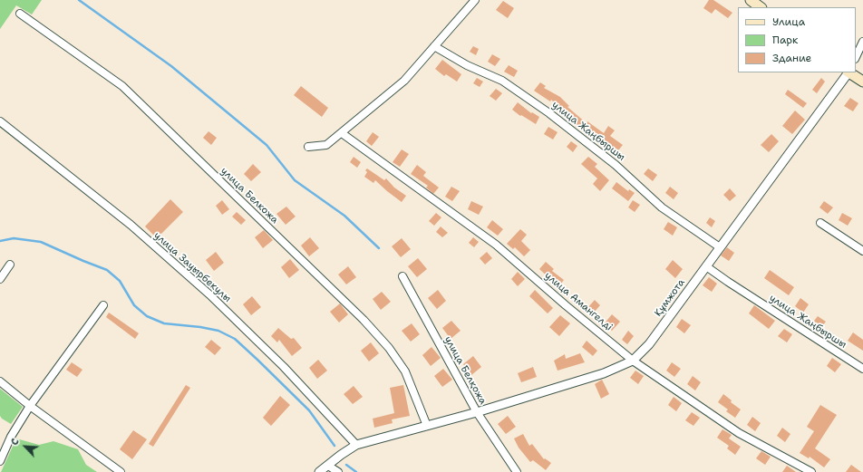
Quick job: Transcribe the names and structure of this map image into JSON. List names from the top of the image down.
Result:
{
  "streets": {
    "street": [
      "улица Жаңбыршы",
      "улица Белкожа",
      "улица Зауырбекулы",
      "Құмжота",
      "улица Амангелді",
      "улица Белқожа"
    ]
  },
  "crossings": [
    ["улица Жаңбыршы", "Құмжота"],
    ["улица Белкожа", "Құмжота"],
    ["улица Зауырбекулы", "Құмжота"],
    ["Құмжота", "улица Амангелді"],
    ["Құмжота", "улица Белқожа"]
  ],
  "legend": ["Улица", "Парк", "Здание"],
  "north": "top left"
}
